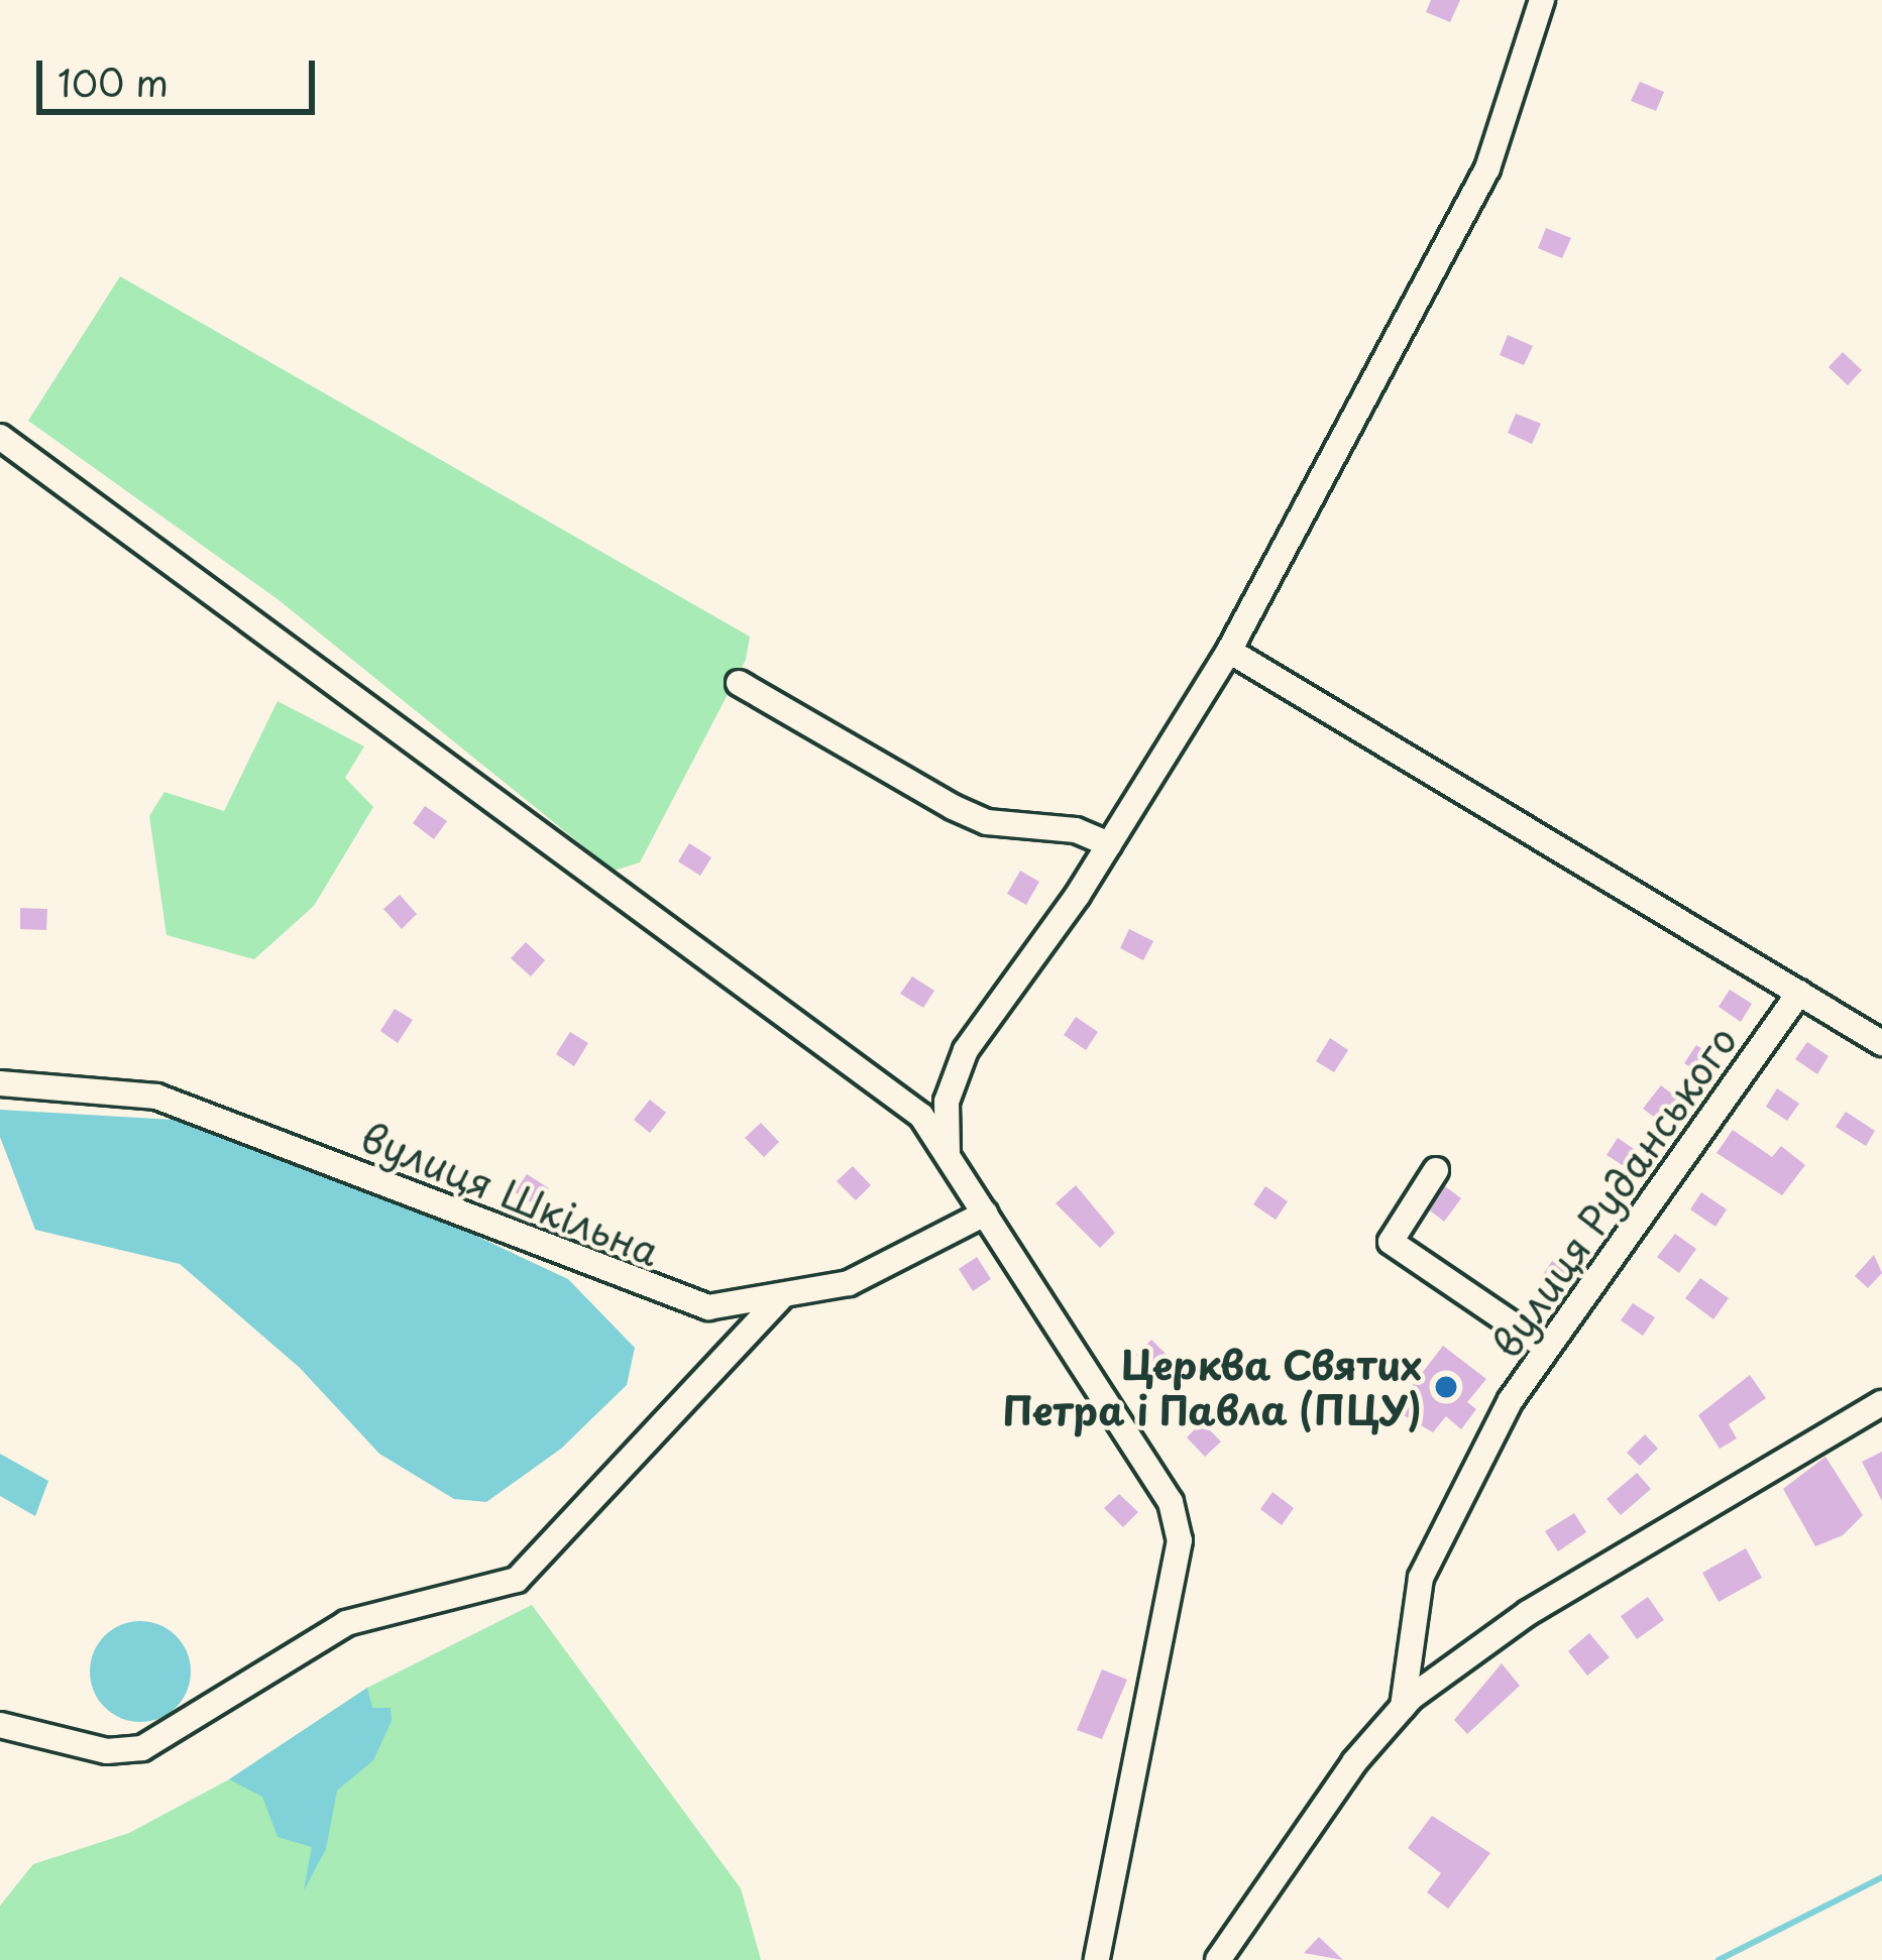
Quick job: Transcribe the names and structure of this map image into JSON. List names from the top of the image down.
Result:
{
  "streets": {
    "street": ["вулиця Руданського", "вулиця Шкільна"]
  },
  "places": ["Церква Святих Петра і Павла (ПЦУ)"],
  "scale_bar": "100 m"
}
